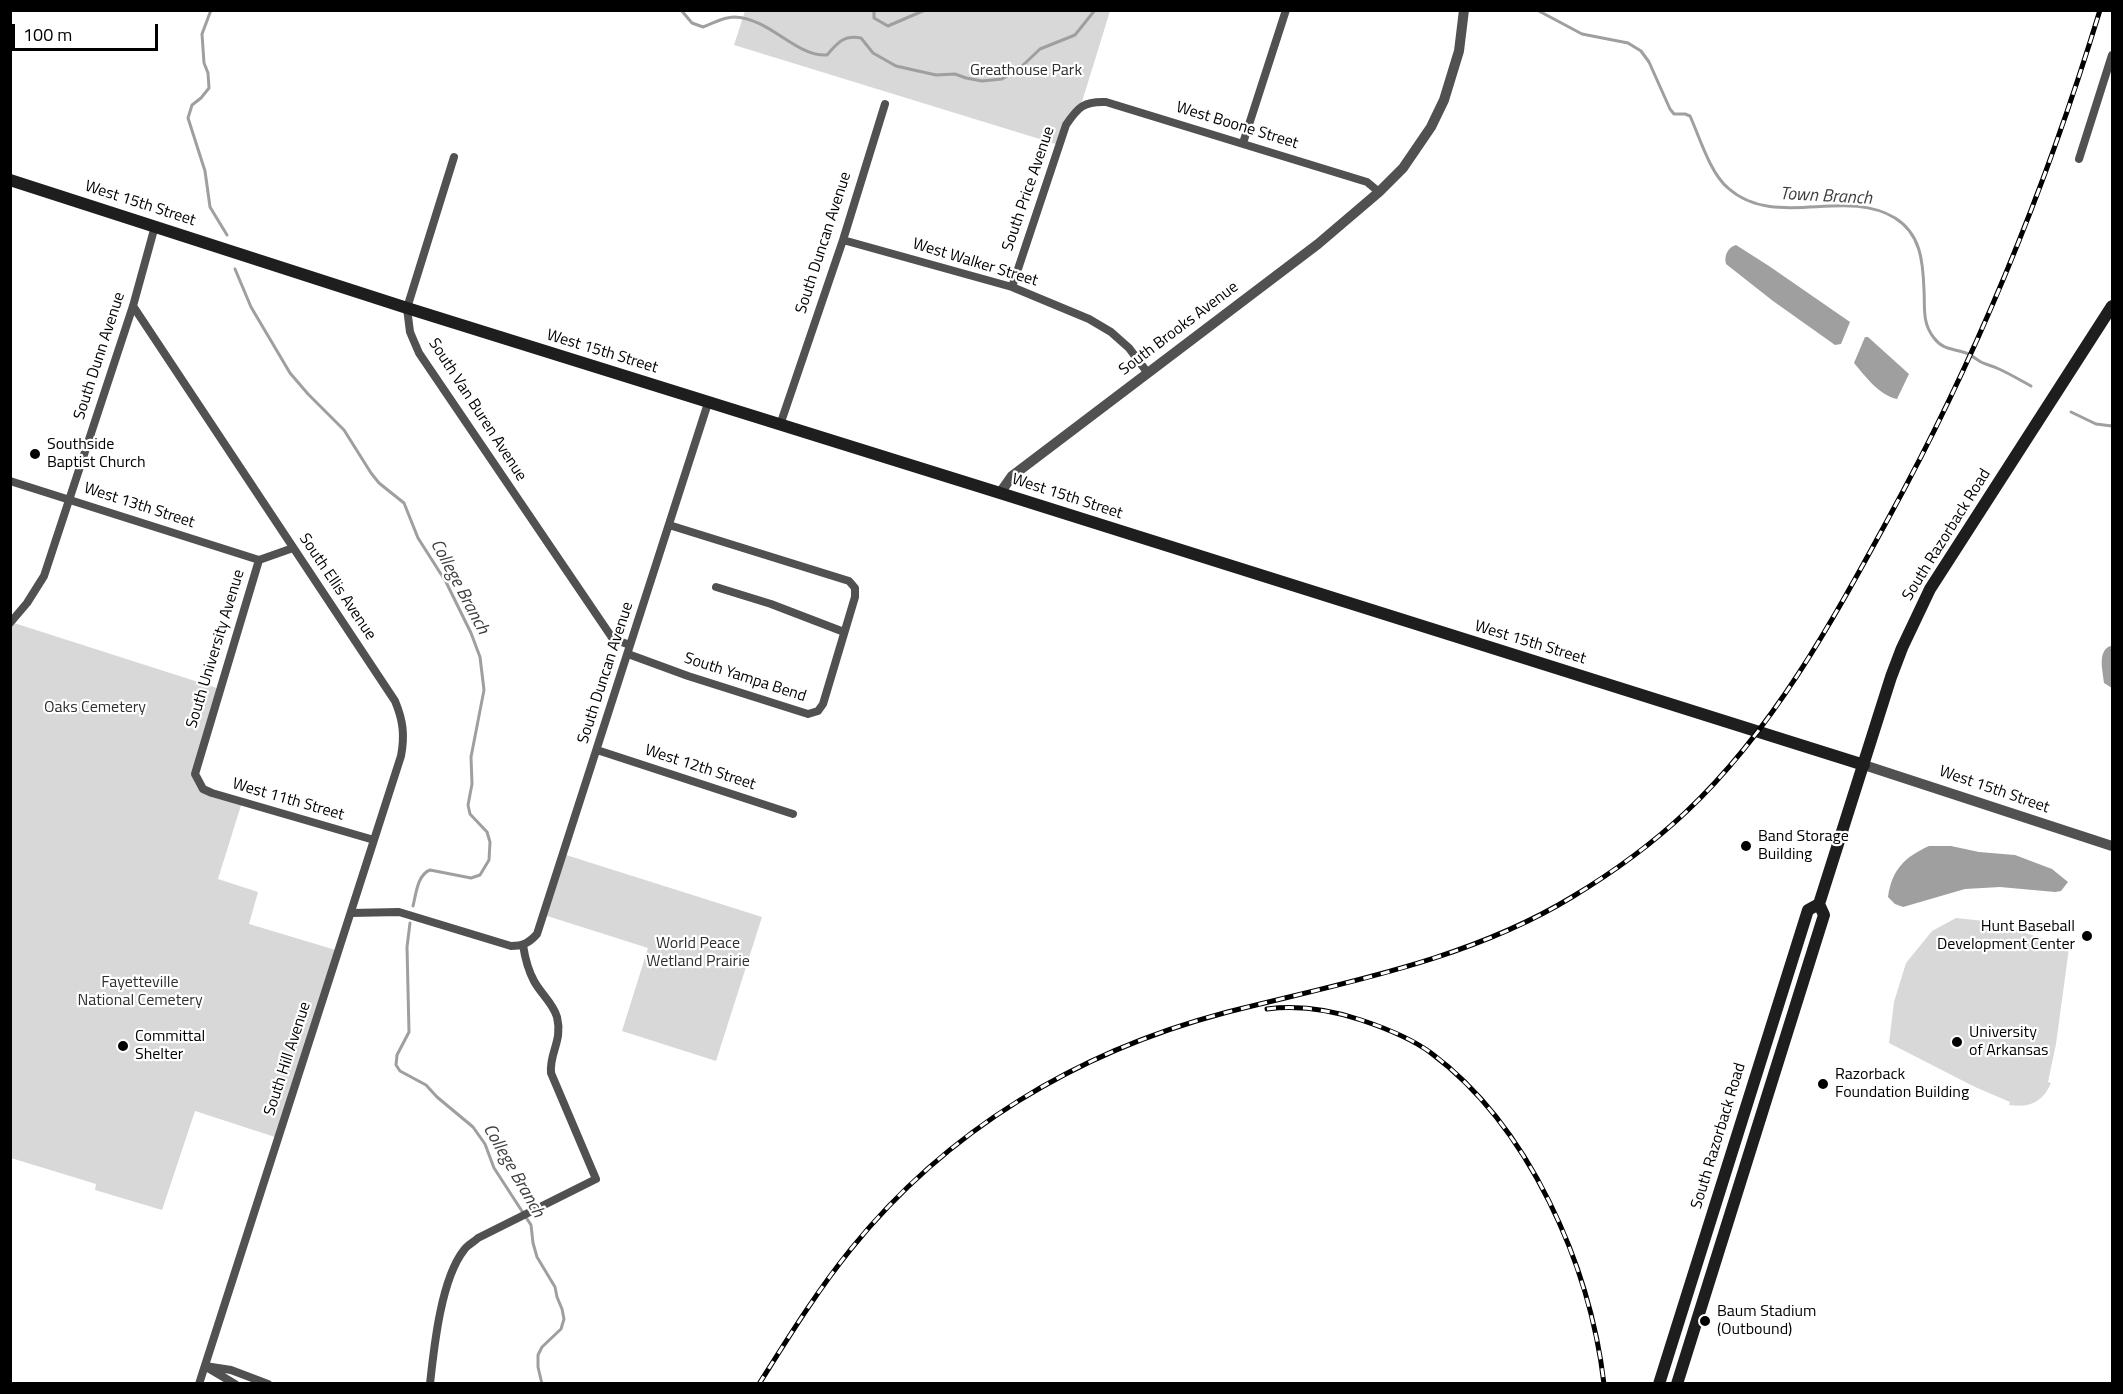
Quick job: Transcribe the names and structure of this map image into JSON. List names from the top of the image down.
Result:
{
  "streets": {
    "main road": ["West 15th Street", "South Razorback Road"],
    "street": [
      "West Boone Street",
      "South Price Avenue",
      "South Duncan Avenue",
      "West Walker Street",
      "South Brooks Avenue",
      "South Dunn Avenue",
      "South Van Buren Avenue",
      "West 13th Street",
      "South Ellis Avenue",
      "South University Avenue",
      "South Yampa Bend",
      "West 12th Street",
      "West 11th Street",
      "South Hill Avenue"
    ]
  },
  "crossings": [
    ["West Boone Street", "South Price Avenue"],
    ["West Boone Street", "South Brooks Avenue"],
    ["South Price Avenue", "West Walker Street"],
    ["West 15th Street", "South Duncan Avenue"],
    ["West 15th Street", "South Brooks Avenue"],
    ["West 15th Street", "South Dunn Avenue"],
    ["West 15th Street", "South Van Buren Avenue"],
    ["West 15th Street", "South Razorback Road"],
    ["South Duncan Avenue", "West Walker Street"],
    ["South Duncan Avenue", "South Van Buren Avenue"],
    ["South Duncan Avenue", "South Yampa Bend"],
    ["South Duncan Avenue", "West 12th Street"],
    ["West Walker Street", "South Brooks Avenue"],
    ["South Dunn Avenue", "West 13th Street"],
    ["South Dunn Avenue", "South Ellis Avenue"],
    ["South Van Buren Avenue", "South Yampa Bend"],
    ["West 13th Street", "South University Avenue"],
    ["South Ellis Avenue", "South University Avenue"],
    ["South Ellis Avenue", "West 11th Street"],
    ["South Ellis Avenue", "South Hill Avenue"],
    ["South University Avenue", "West 11th Street"]
  ],
  "water": ["Town Branch", "College Branch"],
  "parks": [
    "Greathouse Park",
    "Oaks Cemetery",
    "World Peace Wetland Prairie",
    "Fayetteville National Cemetery"
  ],
  "places": [
    "Southside Baptist Church",
    "Band Storage Building",
    "Hunt Baseball Development Center",
    "University of Arkansas",
    "Committal Shelter",
    "Razorback Foundation Building",
    "Baum Stadium (Outbound)"
  ],
  "scale_bar": "100 m"
}
